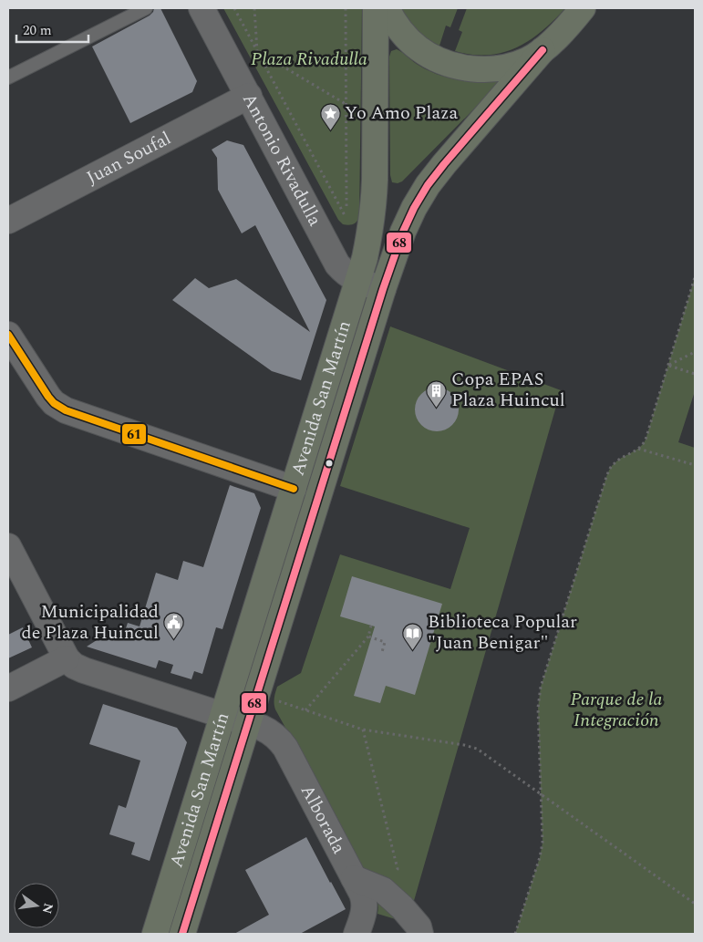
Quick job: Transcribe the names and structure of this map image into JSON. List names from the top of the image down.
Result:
{
  "streets": {
    "highway": ["Avenida San Martín"],
    "street": ["Juan Soufal", "Antonio Rivadulla", "Alborada"]
  },
  "crossings": [
    ["Juan Soufal", "Antonio Rivadulla"],
    ["Antonio Rivadulla", "Avenida San Martín"],
    ["Avenida San Martín", "Alborada"]
  ],
  "parks": ["Plaza Rivadulla", "Parque de la Integración"],
  "places": {
    "place": ["Yo Amo Plaza"],
    "building": ["Copa EPAS Plaza Huincul"],
    "public building": ["Municipalidad de Plaza Huincul"],
    "library": ["Biblioteca Popular \"Juan Benigar\""]
  },
  "lines": ["transit line 68", "transit line 61"],
  "scale_bar": "20 m",
  "north": "right"
}
